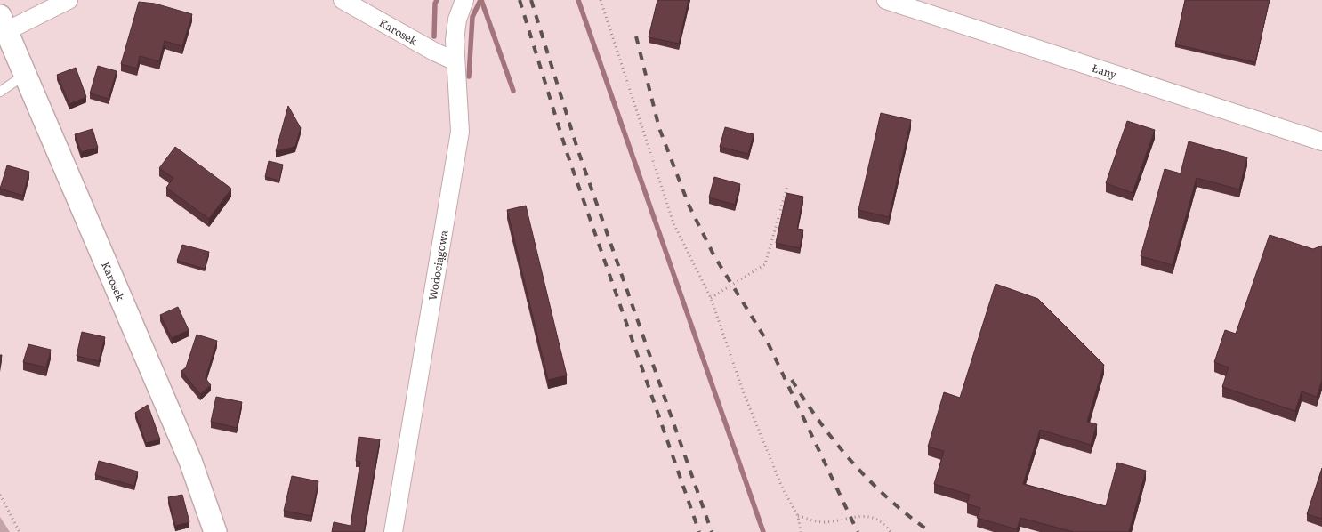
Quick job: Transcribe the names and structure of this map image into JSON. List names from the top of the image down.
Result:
{
  "streets": {
    "street": ["Karosek", "Łany", "Wodociągowa"]
  },
  "crossings": [
    ["Karosek", "Wodociągowa"]
  ]
}
